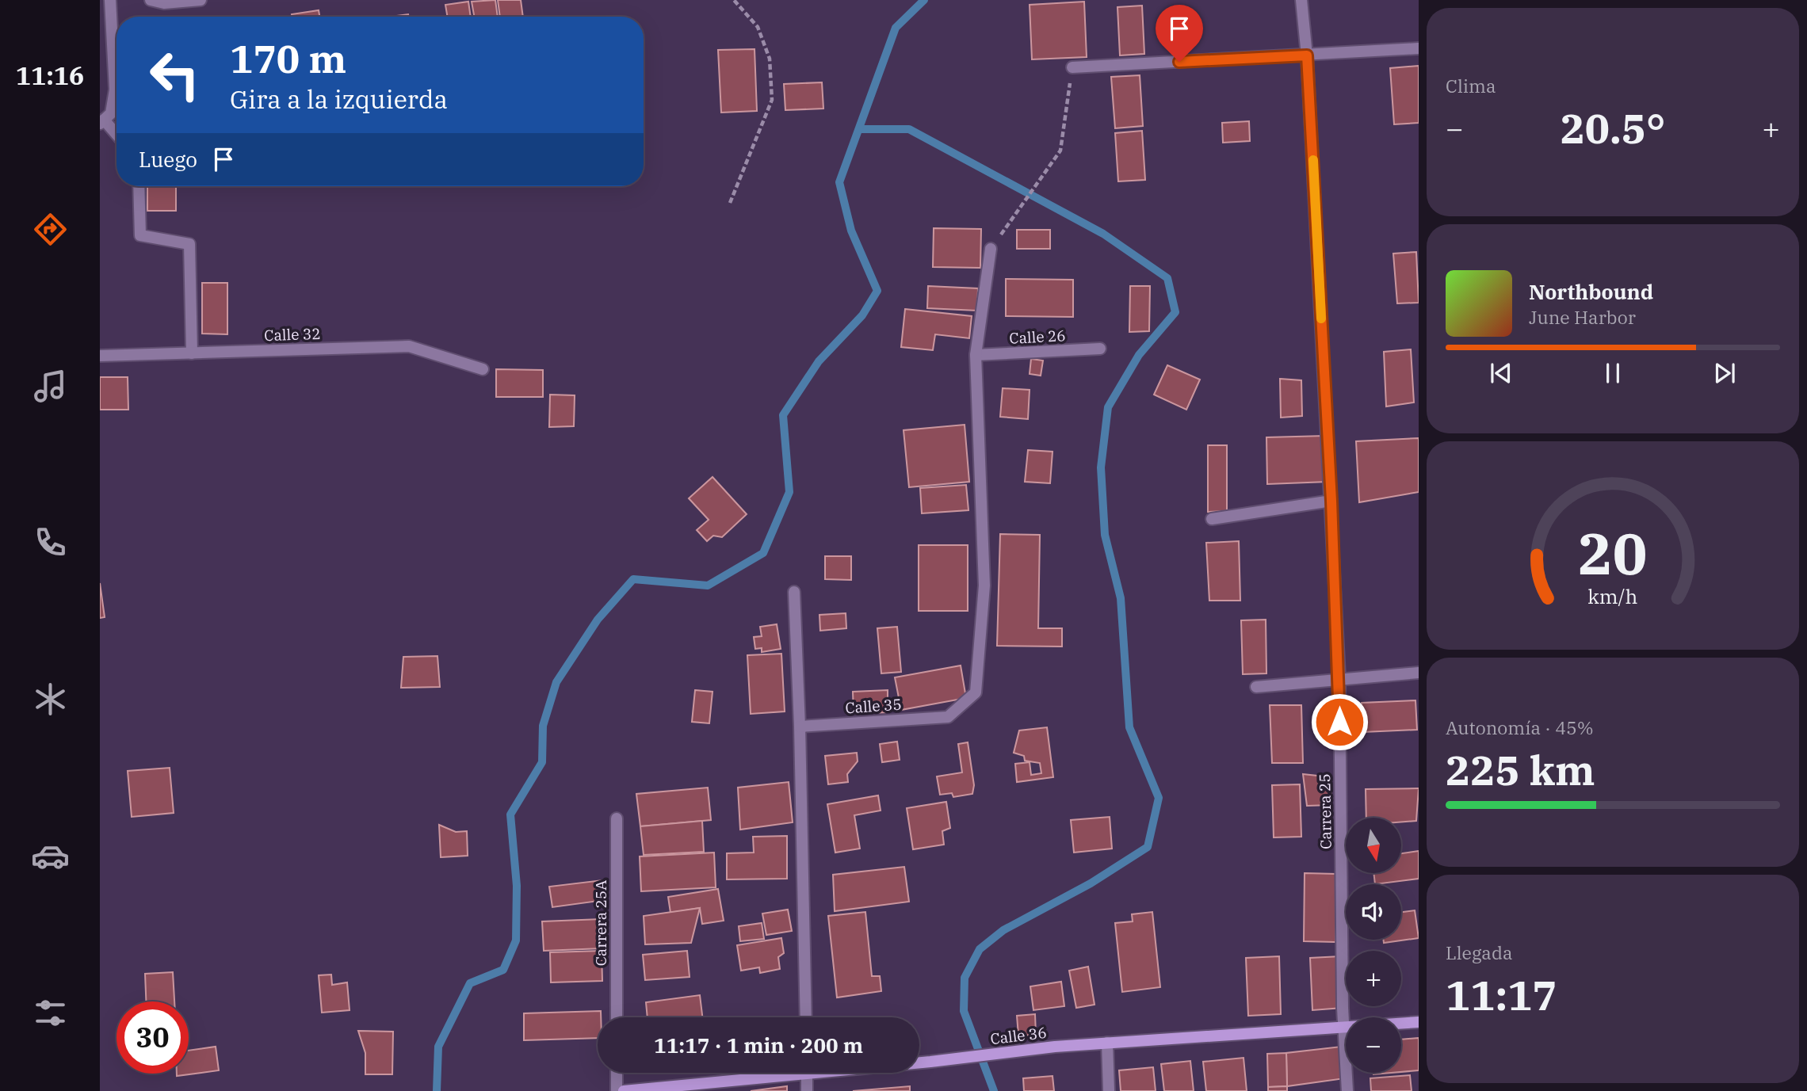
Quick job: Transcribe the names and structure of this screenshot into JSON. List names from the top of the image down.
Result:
{
  "streets": {
    "street": [
      "Calle 32",
      "Calle 26",
      "Calle 35",
      "Carrera 25",
      "Carrera 25A",
      "Calle 36"
    ]
  },
  "crossings": [
    ["Calle 26", "Calle 35"],
    ["Carrera 25", "Calle 36"]
  ],
  "north": "bottom",
  "page": {
    "tabs": "11:16",
    "tile": [
      "Clima",
      ["Autonomía · 45%", "225 km"],
      ["Llegada", "11:17"]
    ],
    "turn": ["170 m", "Gira a la izquierda"],
    "heat": ["−", "20.5°", "+"],
    "then": "Luego",
    "song": ["Northbound", "June Harbor"],
    "map_buttons": ["+", "−"],
    "limit": "30",
    "trip": "11:17 · 1 min · 200 m",
    "gauge": ["20", "km/h"]
  }
}
